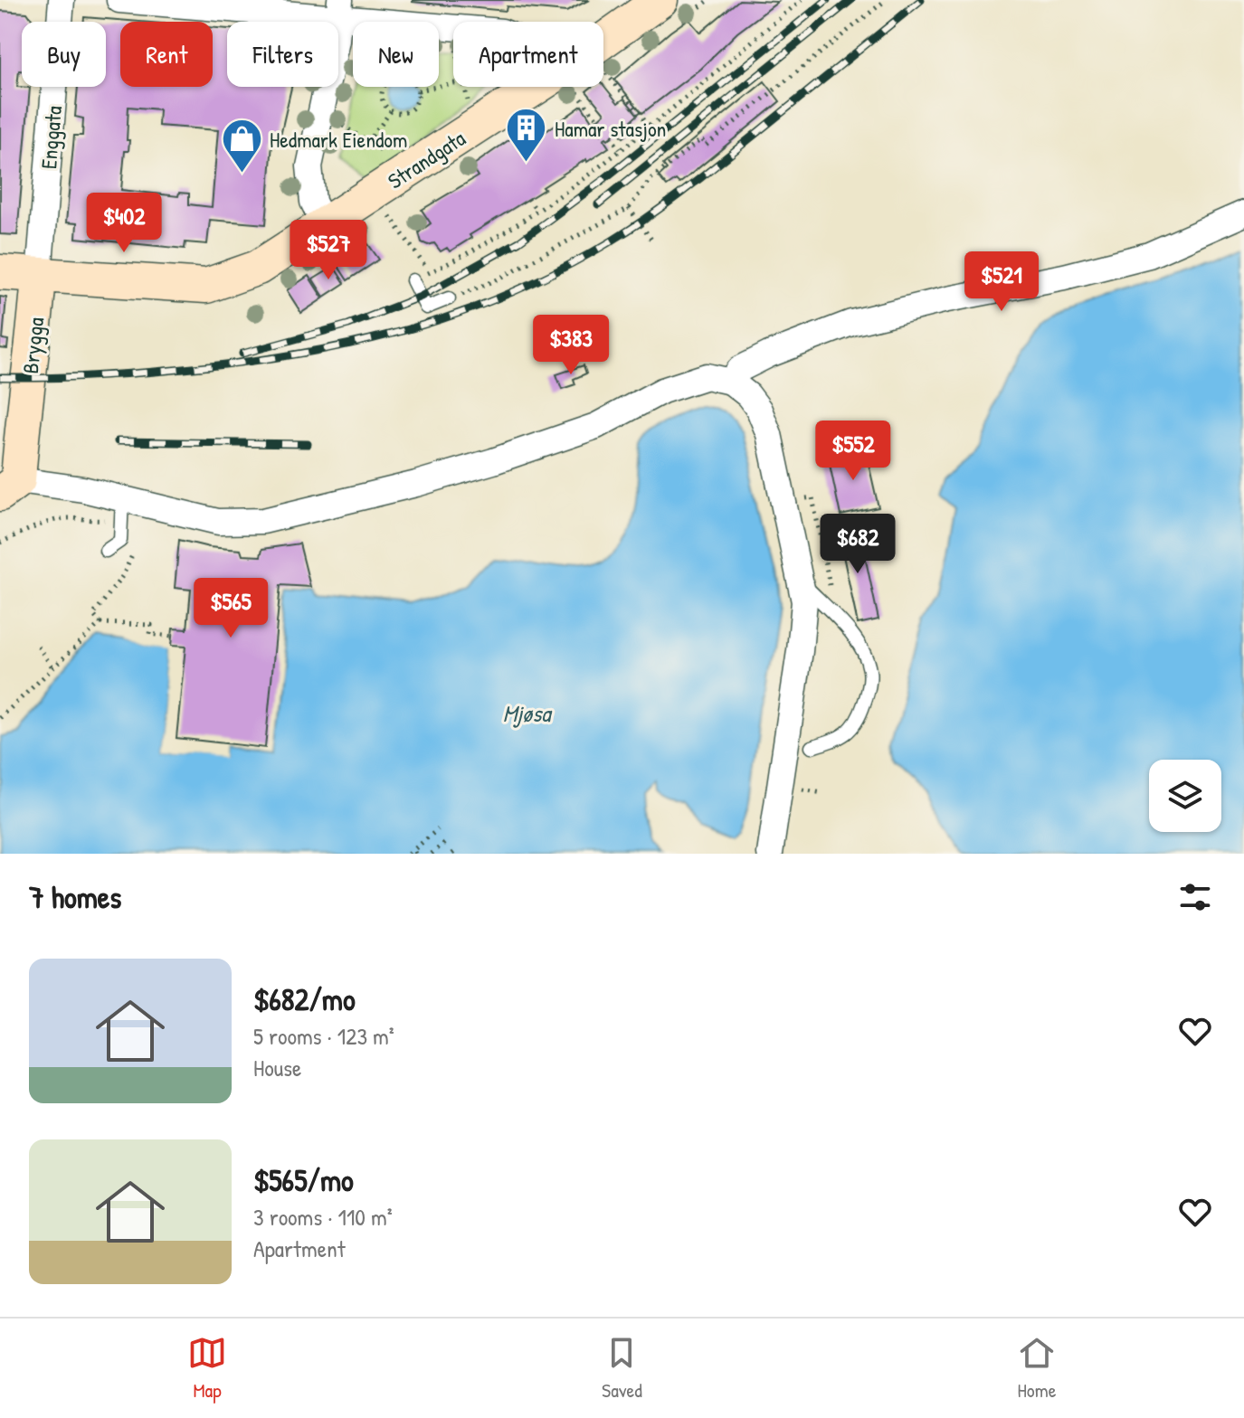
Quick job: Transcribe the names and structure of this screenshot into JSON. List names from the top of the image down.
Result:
{
  "streets": {
    "main road": ["Strandgata", "Brygga"],
    "street": ["Enggata"]
  },
  "crossings": [
    ["Enggata", "Strandgata"],
    ["Enggata", "Brygga"],
    ["Strandgata", "Brygga"]
  ],
  "water": ["Mjøsa"],
  "places": {
    "building": ["Hamar stasjon"],
    "shop": ["Hedmark Eiendom"]
  },
  "page": {
    "chip": [
      "Buy",
      "Rent",
      "Filters",
      "New",
      "Apartment"
    ],
    "price": [
      "$402",
      "$527",
      "$521",
      "$383",
      "$552",
      "$682",
      "$565"
    ],
    "heading": "7 homes",
    "list": [
      {
        "name": "$682/mo",
        "note": "5 rooms · 123 m² · House"
      },
      {
        "name": "$565/mo",
        "note": "3 rooms · 110 m² · Apartment"
      }
    ],
    "tabs": ["Map", "Saved", "Home"]
  }
}
